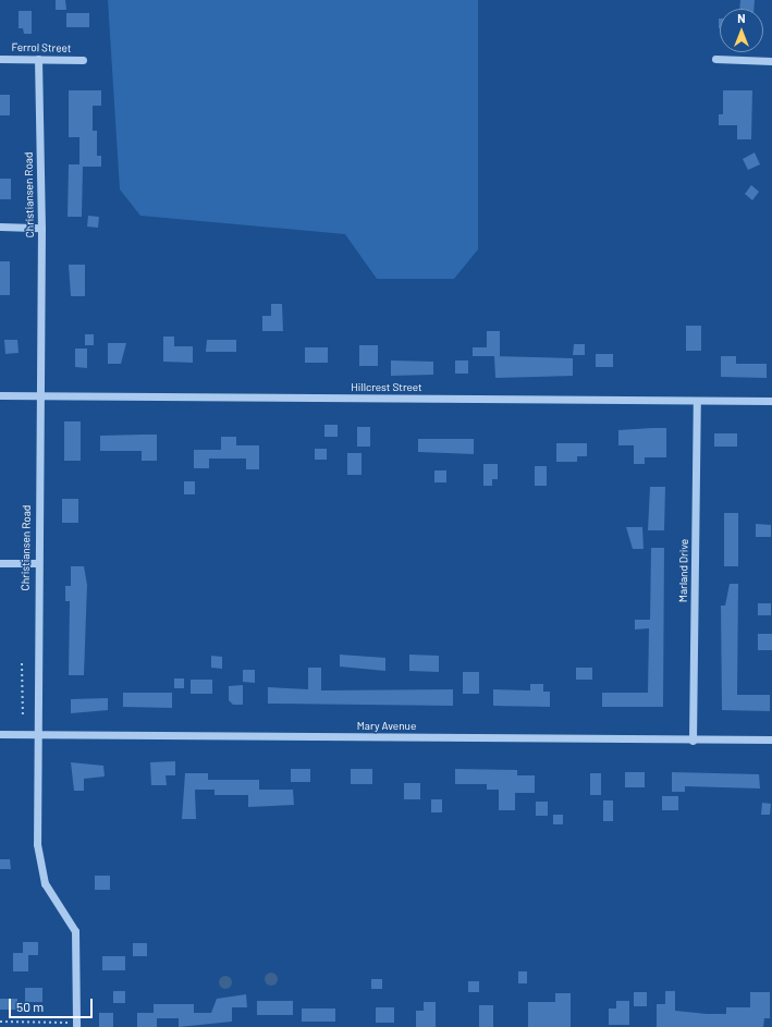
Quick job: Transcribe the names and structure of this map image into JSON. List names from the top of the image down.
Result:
{
  "streets": {
    "street": [
      "Ferrol Street",
      "Christiansen Road",
      "Hillcrest Street",
      "Marland Drive",
      "Mary Avenue"
    ]
  },
  "crossings": [
    ["Ferrol Street", "Christiansen Road"],
    ["Christiansen Road", "Hillcrest Street"],
    ["Christiansen Road", "Mary Avenue"],
    ["Hillcrest Street", "Marland Drive"],
    ["Marland Drive", "Mary Avenue"]
  ],
  "scale_bar": "50 m",
  "north": "top"
}
